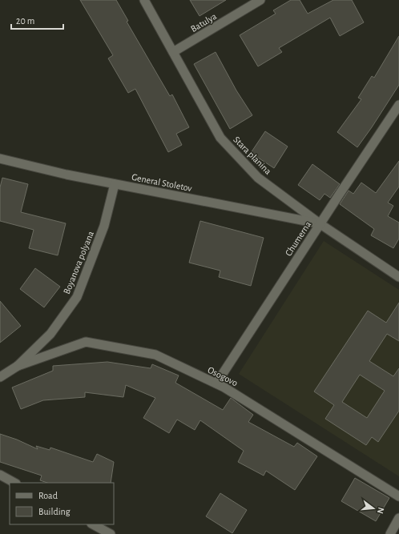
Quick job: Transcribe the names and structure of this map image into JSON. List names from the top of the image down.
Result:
{
  "streets": {
    "street": [
      "Batulya",
      "Stara planina",
      "General Stoletov",
      "Chumerna",
      "Boyanova polyana",
      "Osogovo"
    ]
  },
  "crossings": [
    ["Batulya", "Stara planina"],
    ["Stara planina", "General Stoletov"],
    ["Stara planina", "Chumerna"],
    ["General Stoletov", "Chumerna"],
    ["General Stoletov", "Boyanova polyana"],
    ["Chumerna", "Osogovo"],
    ["Boyanova polyana", "Osogovo"]
  ],
  "legend": ["Road", "Building"],
  "scale_bar": "20 m",
  "north": "right"
}
